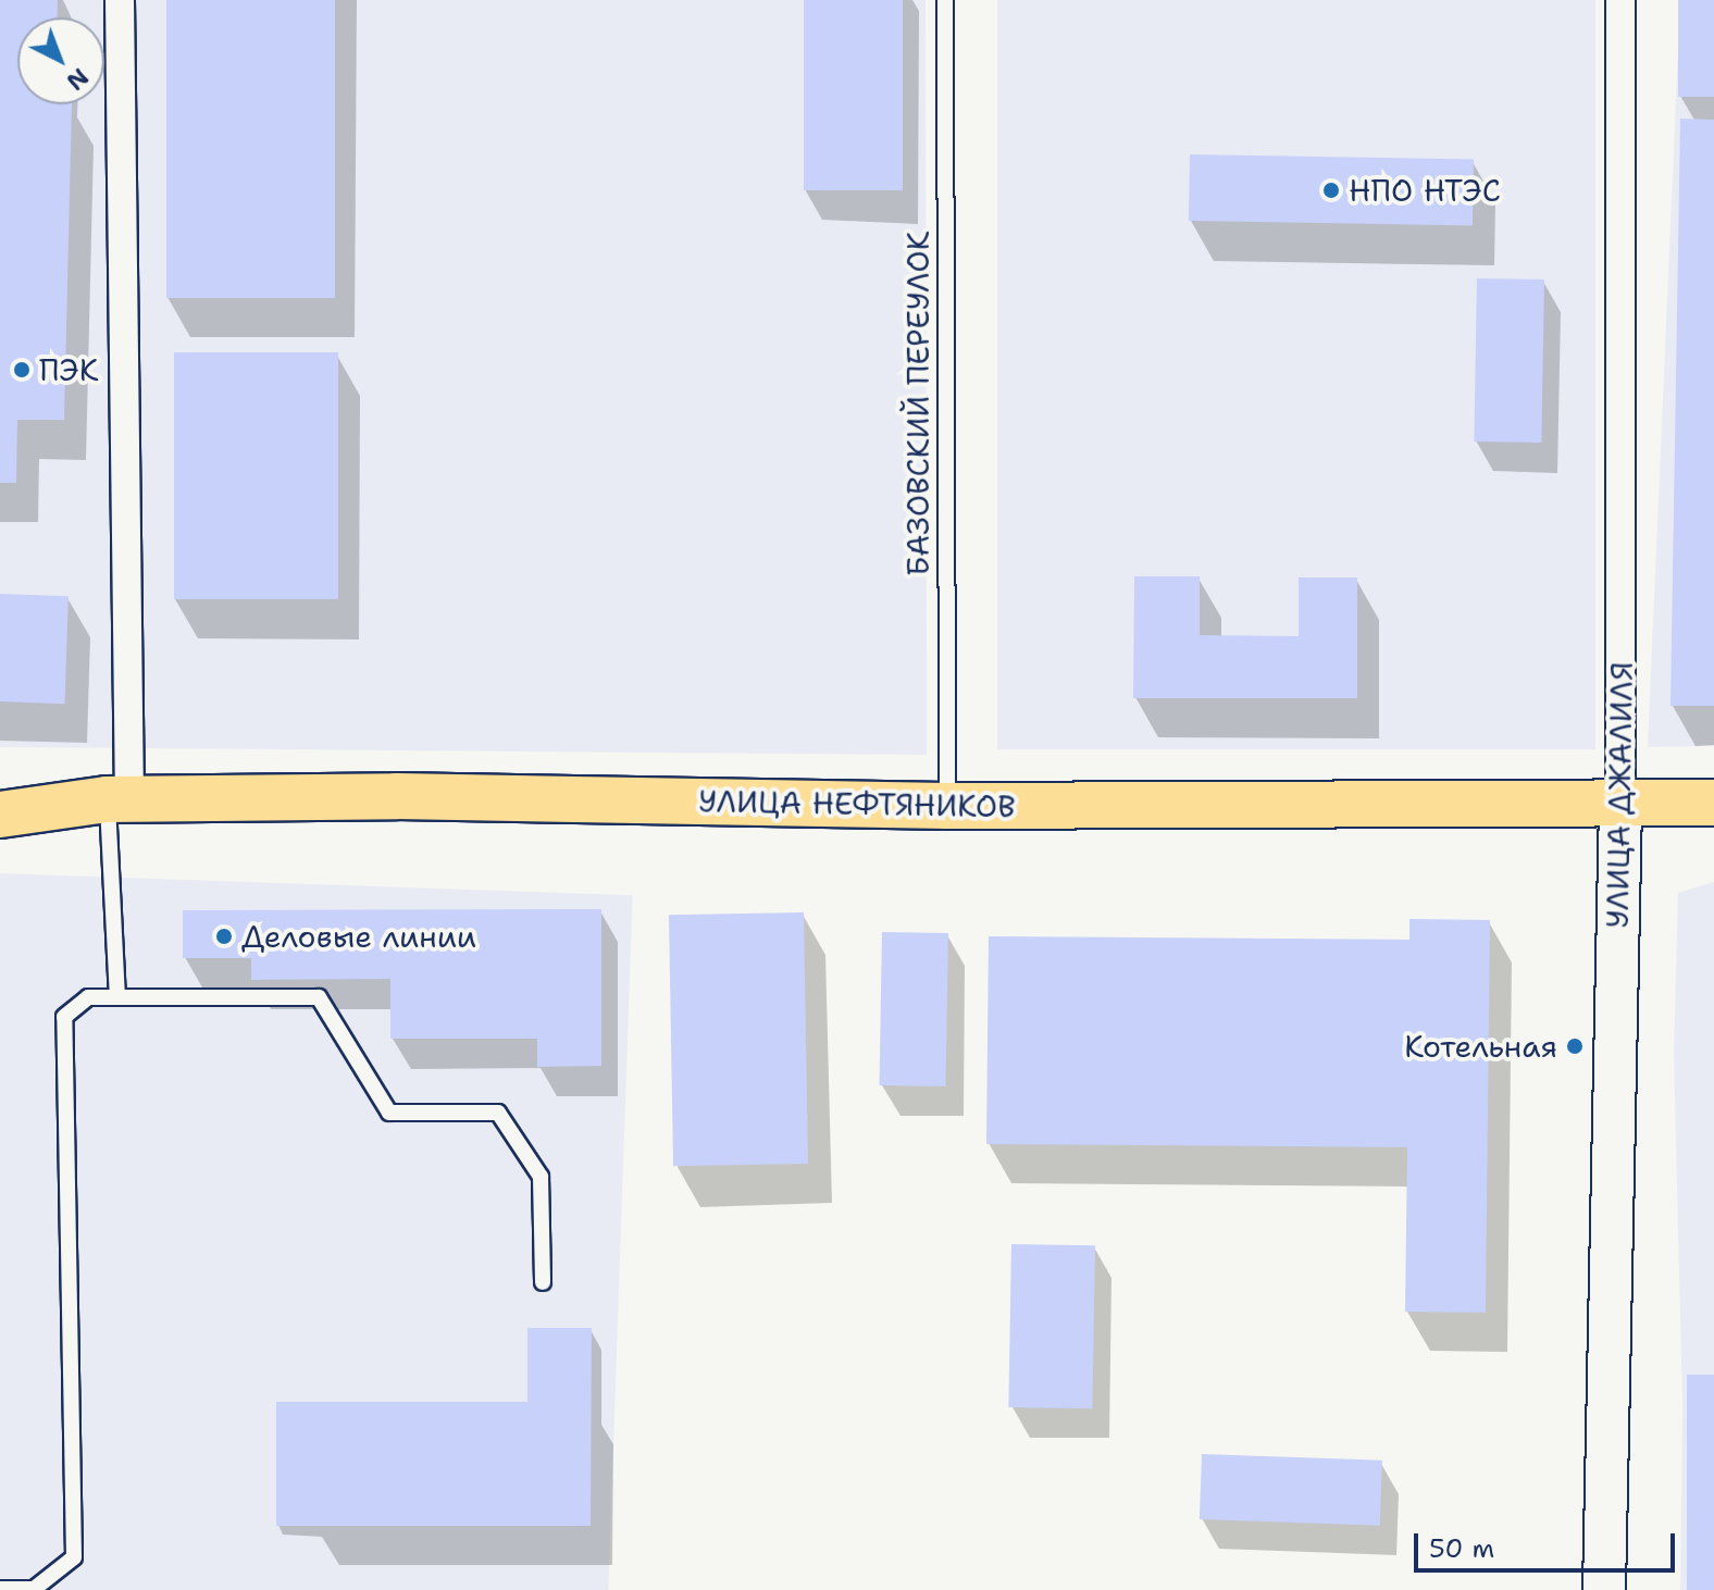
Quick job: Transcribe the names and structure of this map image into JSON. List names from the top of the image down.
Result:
{
  "streets": {
    "main road": ["УЛИЦА ДЖАЛИЛЯ", "УЛИЦА НЕФТЯНИКОВ"],
    "lane": ["БАЗОВСКИЙ ПЕРЕУЛОК"]
  },
  "crossings": [
    ["БАЗОВСКИЙ ПЕРЕУЛОК", "УЛИЦА НЕФТЯНИКОВ"],
    ["УЛИЦА ДЖАЛИЛЯ", "УЛИЦА НЕФТЯНИКОВ"]
  ],
  "places": [
    "НПО НТЭС",
    "ПЭК",
    "Деловые линии",
    "Котельная"
  ],
  "scale_bar": "50 m",
  "north": "bottom right"
}
